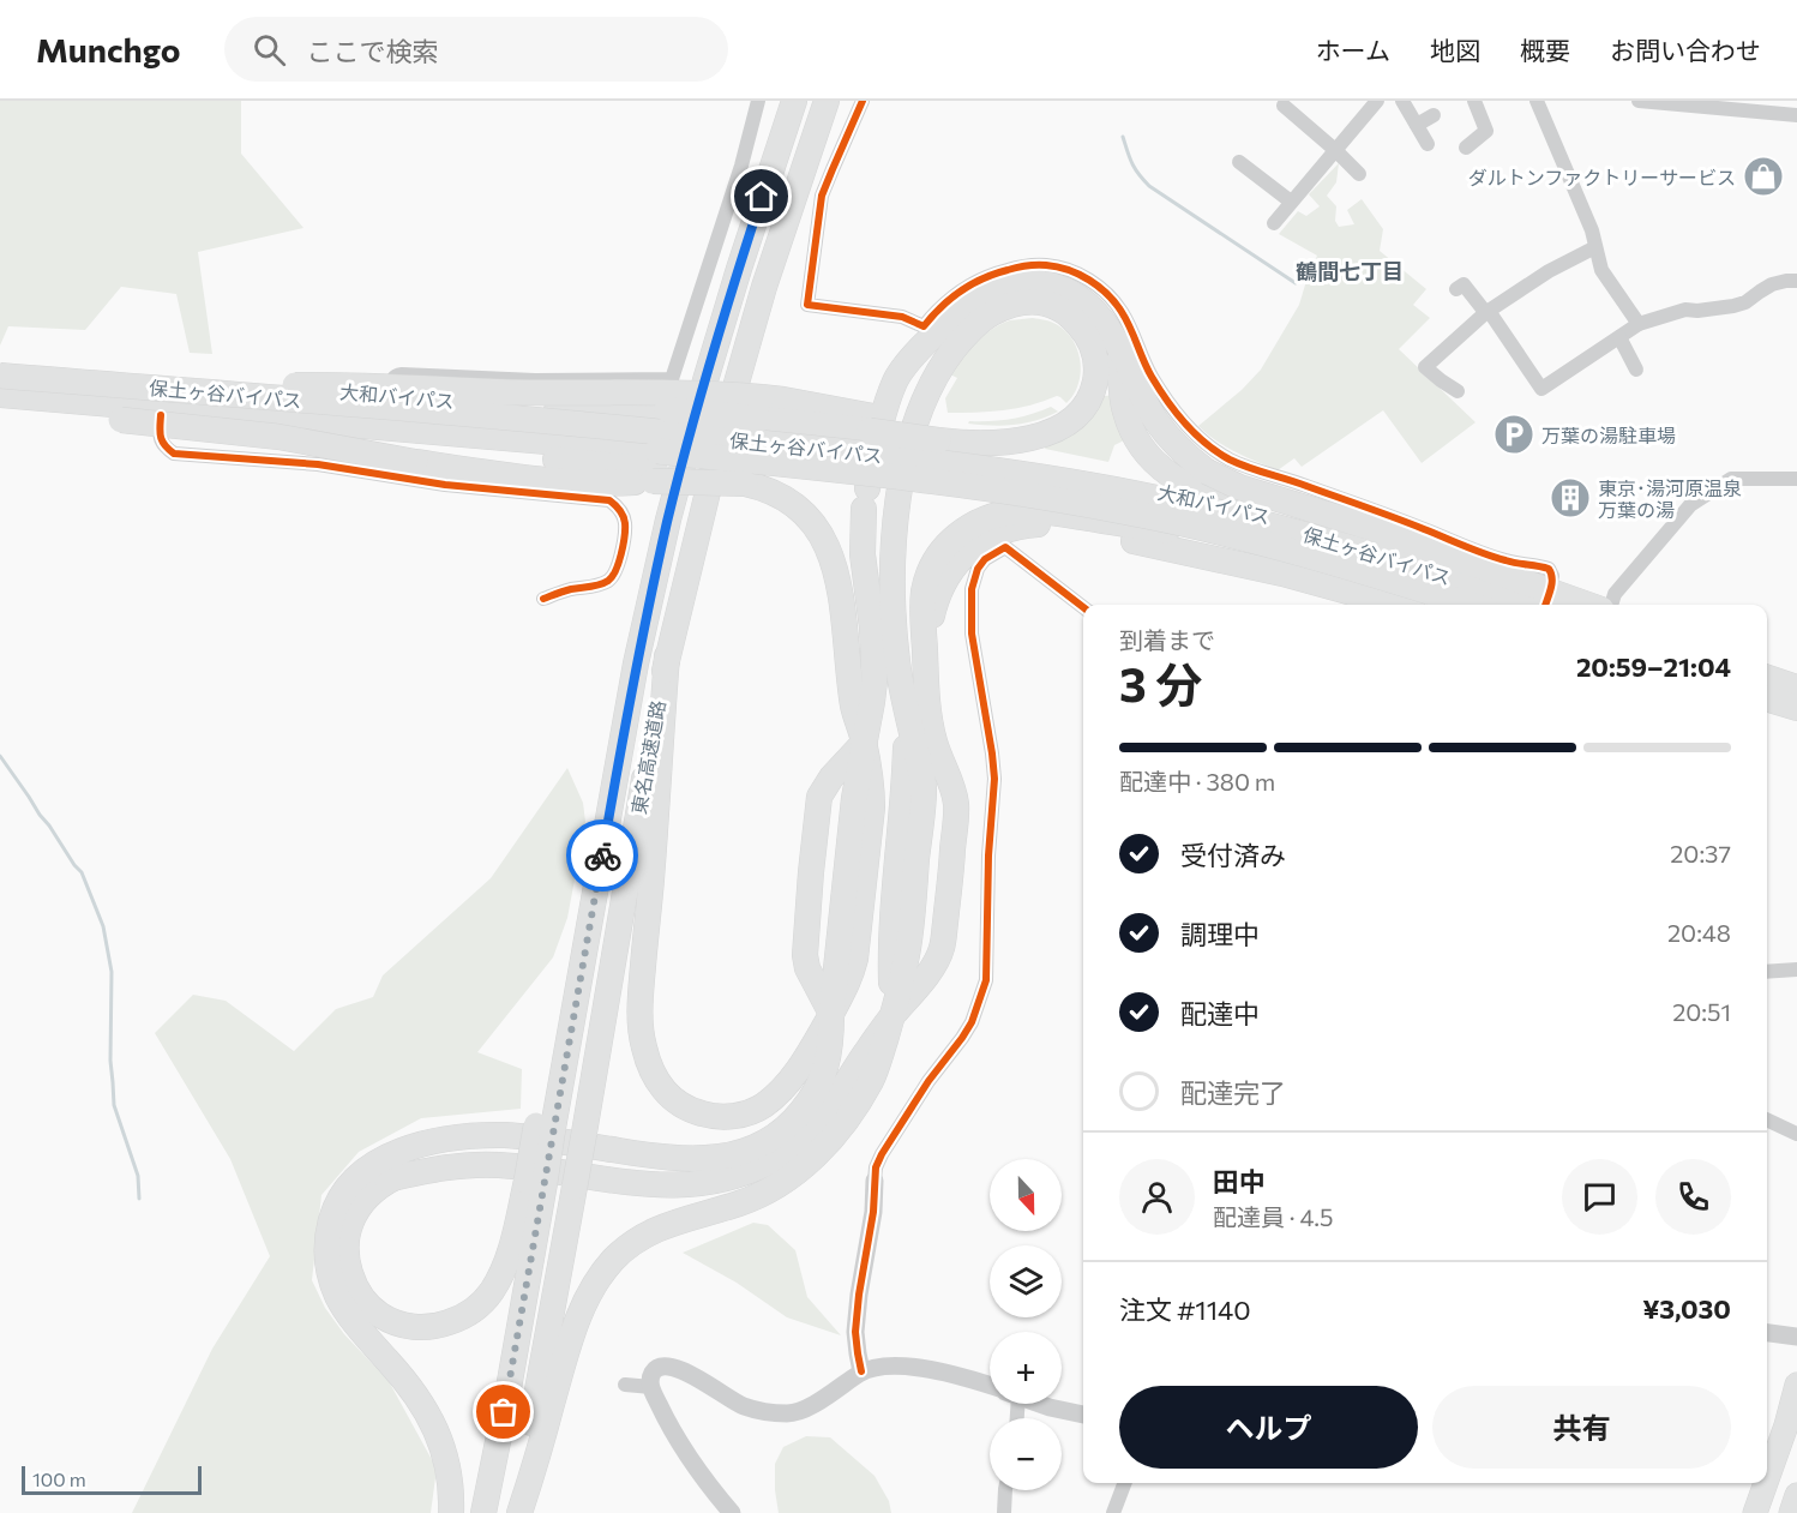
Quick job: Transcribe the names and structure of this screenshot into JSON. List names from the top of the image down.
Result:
{
  "streets": {
    "highway": ["保土ヶ谷バイパス", "大和バイパス", "東名高速道路"]
  },
  "districts": ["鶴間七丁目"],
  "places": {
    "shop": ["ダルトンファクトリーサービス"],
    "parking": ["万葉の湯駐車場"],
    "building": ["東京･湯河原温泉 万葉の湯"]
  },
  "scale_bar": "100 m",
  "north": "bottom",
  "page": {
    "header": "Munchgo",
    "search": "ここで検索",
    "nav": [
      "ホーム",
      "地図",
      "概要",
      "お問い合わせ"
    ],
    "heading": ["3 分", "到着まで", "20:59–21:04"],
    "panel": [
      "田中",
      "配達員 · 4.5",
      "注文 #1140",
      "¥3,030"
    ],
    "bar": "配達中 · 380 m",
    "list": [
      ["受付済み", "20:37"],
      ["調理中", "20:48"],
      ["配達中", "20:51"],
      "配達完了"
    ],
    "map_buttons": ["+", "−"],
    "buttons": ["ヘルプ", "共有"],
    "scale": "100 m"
  }
}
